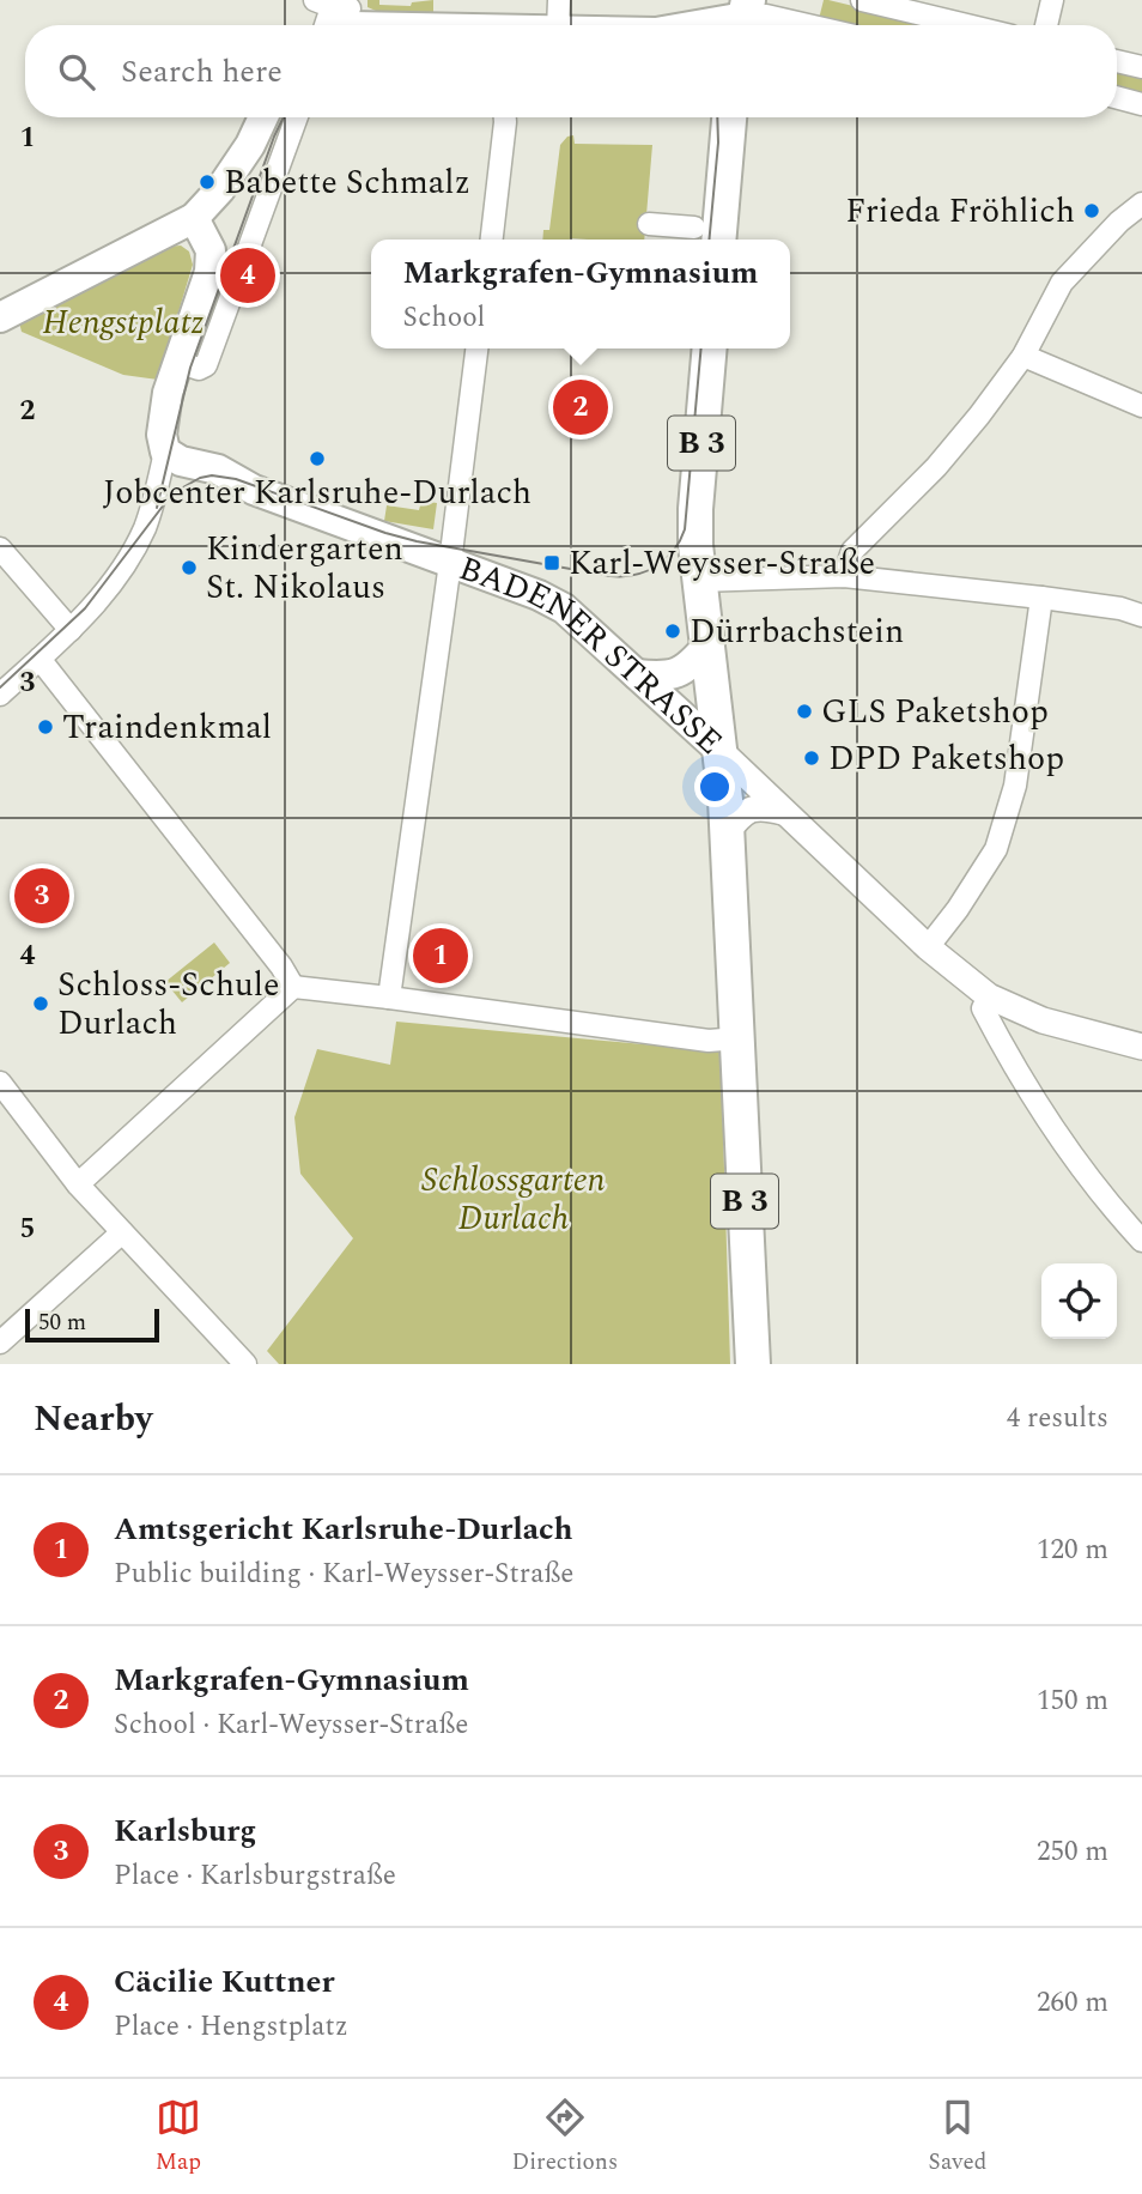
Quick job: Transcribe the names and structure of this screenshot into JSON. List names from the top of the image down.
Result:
{
  "streets": {
    "main road": ["B 3", "BADENER STRASSE"]
  },
  "crossings": [
    ["B 3", "BADENER STRASSE"]
  ],
  "parks": ["Hengstplatz", "Schlossgarten Durlach"],
  "places": {
    "other": [
      "Babette Schmalz",
      "Frieda Fröhlich",
      "Jobcenter Karlsruhe-Durlach",
      "Kindergarten St. Nikolaus",
      "Dürrbachstein",
      "GLS Paketshop",
      "Traindenkmal",
      "DPD Paketshop",
      "Schloss-Schule Durlach"
    ],
    "transit": ["Karl-Weysser-Straße"]
  },
  "scale_bar": "50 m",
  "page": {
    "search": "Search here",
    "popup": ["Markgrafen-Gymnasium", "School"],
    "pins": [
      "4",
      "2",
      "3",
      "1"
    ],
    "scale": "50 m",
    "heading": ["Nearby", "4 results"],
    "list": [
      {
        "mark": "1",
        "name": "Amtsgericht Karlsruhe-Durlach",
        "note": "Public building · Karl-Weysser-Straße",
        "value": "120 m"
      },
      {
        "mark": "2",
        "name": "Markgrafen-Gymnasium",
        "note": "School · Karl-Weysser-Straße",
        "value": "150 m"
      },
      {
        "mark": "3",
        "name": "Karlsburg",
        "note": "Place · Karlsburgstraße",
        "value": "250 m"
      },
      {
        "mark": "4",
        "name": "Cäcilie Kuttner",
        "note": "Place · Hengstplatz",
        "value": "260 m"
      }
    ],
    "nav": ["Map", "Directions", "Saved"]
  },
  "grid": {
    "rows": [
      "1",
      "2",
      "3",
      "4",
      "5"
    ]
  }
}
